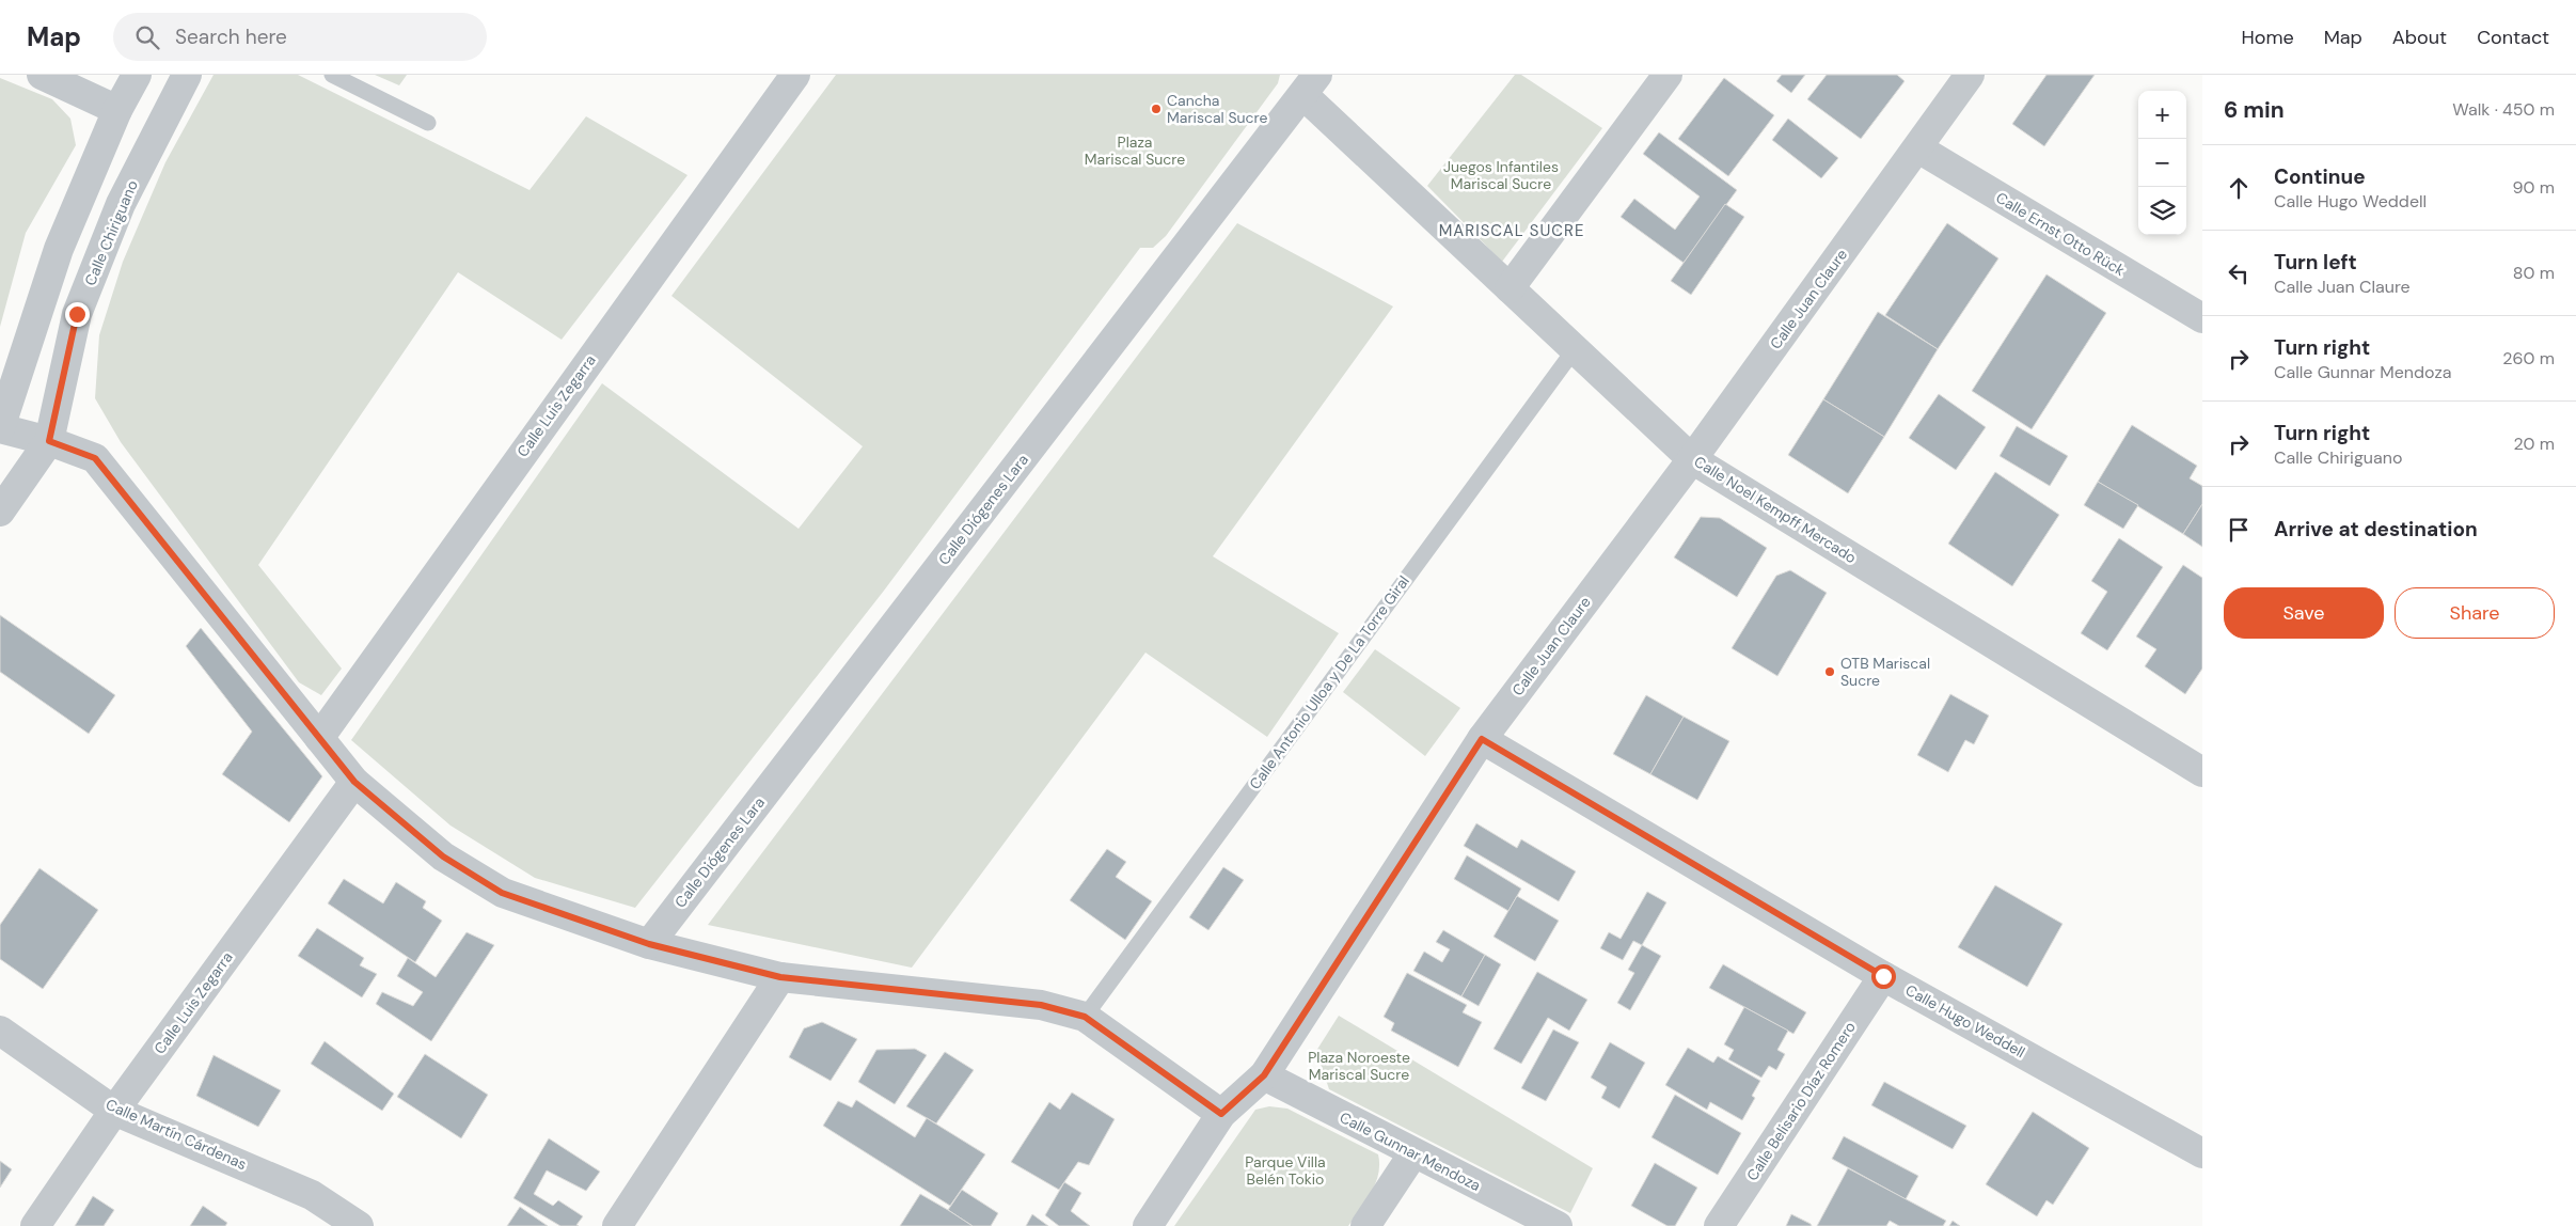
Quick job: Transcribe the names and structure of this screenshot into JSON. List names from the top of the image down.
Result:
{
  "streets": {
    "street": [
      "Calle Chiriguano",
      "Calle Ernst Otto Rück",
      "Calle Juan Claure",
      "Calle Luis Zegarra",
      "Calle Diógenes Lara",
      "Calle Noel Kempff Mercado",
      "Calle Hugo Weddell",
      "Calle Belisario Díaz Romero",
      "Calle Martín Cárdenas",
      "Calle Gunnar Mendoza"
    ],
    "lane": ["Calle Antonio Ulloa y De La Torre Giral"]
  },
  "crossings": [
    ["Calle Ernst Otto Rück", "Calle Juan Claure"],
    ["Calle Juan Claure", "Calle Noel Kempff Mercado"],
    ["Calle Juan Claure", "Calle Hugo Weddell"],
    ["Calle Juan Claure", "Calle Gunnar Mendoza"],
    ["Calle Luis Zegarra", "Calle Martín Cárdenas"],
    ["Calle Diógenes Lara", "Calle Noel Kempff Mercado"],
    ["Calle Noel Kempff Mercado", "Calle Antonio Ulloa y De La Torre Giral"],
    ["Calle Hugo Weddell", "Calle Belisario Díaz Romero"]
  ],
  "districts": ["MARISCAL SUCRE"],
  "parks": [
    "Plaza Mariscal Sucre",
    "Juegos Infantiles Mariscal Sucre",
    "Plaza Noroeste Mariscal Sucre",
    "Parque Villa Belén Tokio"
  ],
  "places": ["Cancha Mariscal Sucre", "OTB Mariscal Sucre"],
  "page": {
    "header": "Map",
    "search": "Search here",
    "nav": [
      "Home",
      "Map",
      "About",
      "Contact"
    ],
    "heading": ["6 min", "Walk · 450 m"],
    "map_buttons": ["+", "−"],
    "list": [
      ["Continue", "Calle Hugo Weddell", "90 m"],
      ["Turn left", "Calle Juan Claure", "80 m"],
      ["Turn right", "Calle Gunnar Mendoza", "260 m"],
      ["Turn right", "Calle Chiriguano", "20 m"],
      "Arrive at destination"
    ],
    "buttons": ["Save", "Share"]
  }
}
